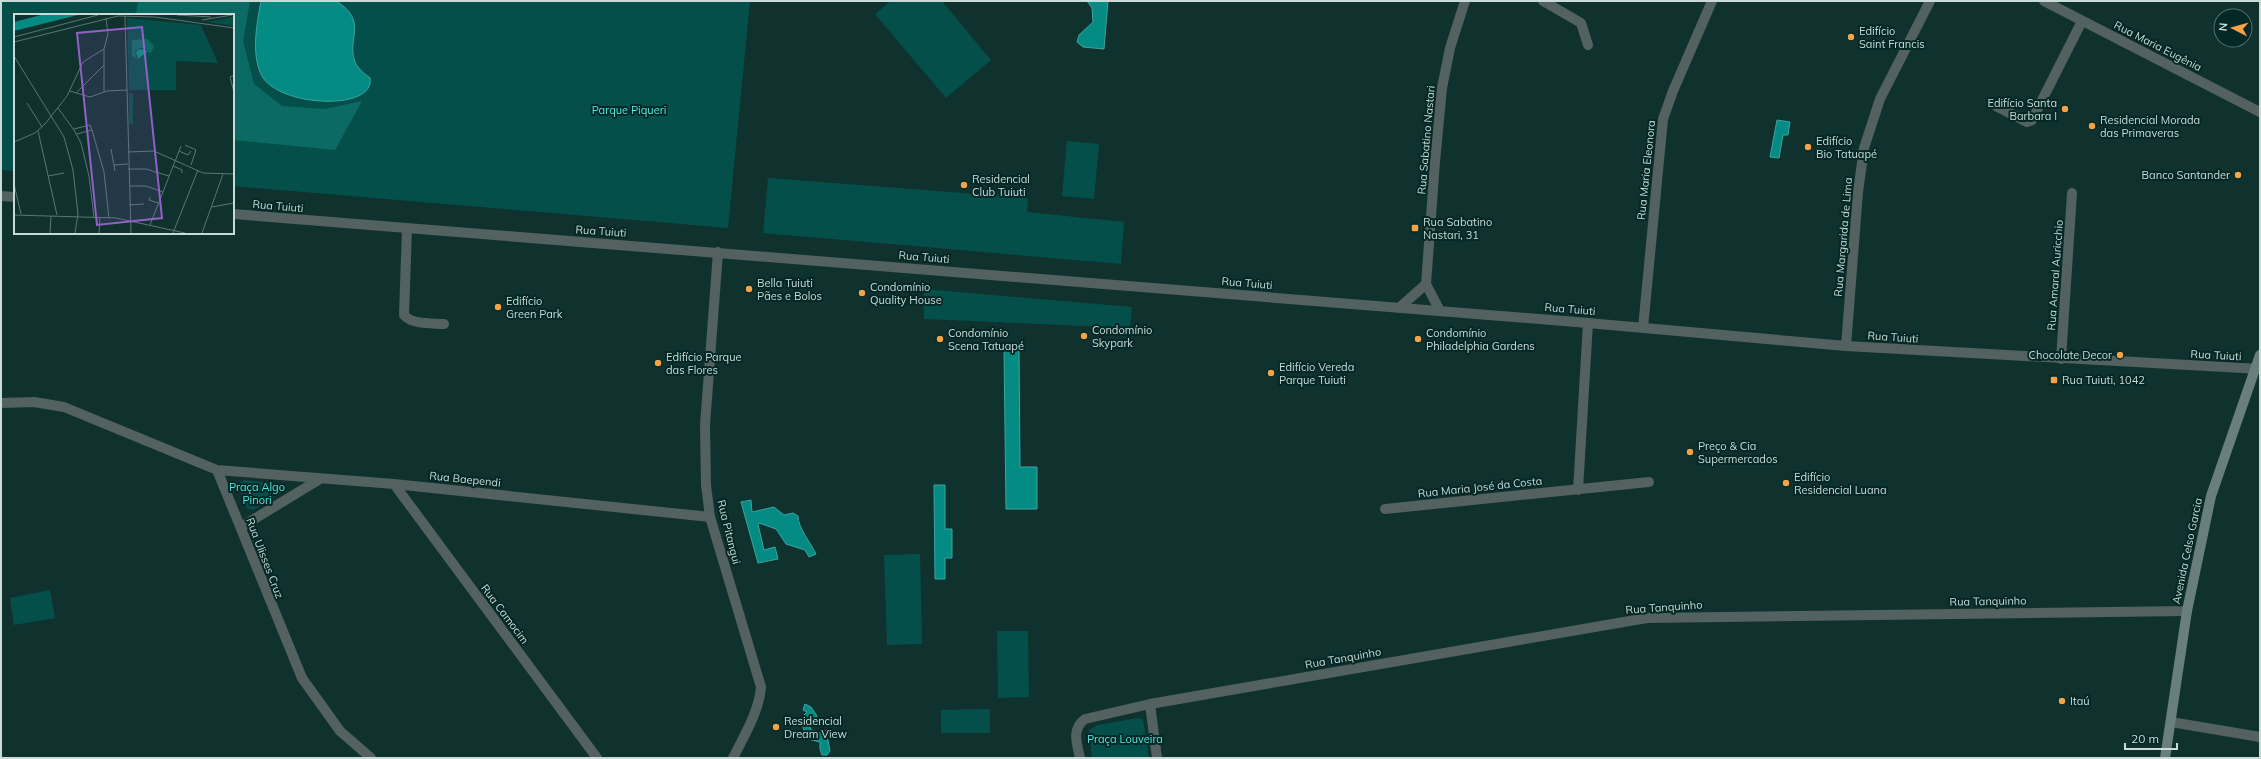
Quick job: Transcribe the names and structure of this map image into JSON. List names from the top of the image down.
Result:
{
  "streets": {
    "main road": ["Avenida Celso Garcia"],
    "street": [
      "Rua Maria Eugênia",
      "Rua Sabatino Nastari",
      "Rua Maria Eleonora",
      "Rua Tuiuti",
      "Rua Margarida de Lima",
      "Rua Amaral Auricchio",
      "Rua Baependi",
      "Rua Maria José da Costa",
      "Rua Pitangui",
      "Rua Ulisses Cruz",
      "Rua Tanquinho",
      "Rua Camocim"
    ]
  },
  "crossings": [
    ["Rua Maria Eleonora", "Rua Tuiuti"],
    ["Rua Tuiuti", "Rua Margarida de Lima"],
    ["Rua Tuiuti", "Rua Amaral Auricchio"],
    ["Rua Tuiuti", "Rua Pitangui"],
    ["Rua Tuiuti", "Avenida Celso Garcia"],
    ["Rua Baependi", "Rua Pitangui"],
    ["Rua Baependi", "Rua Ulisses Cruz"],
    ["Rua Baependi", "Rua Camocim"],
    ["Avenida Celso Garcia", "Rua Tanquinho"]
  ],
  "parks": ["Parque Piqueri", "Praça Algo Pinori", "Praça Louveira"],
  "places": {
    "other": [
      "Edifício Saint Francis",
      "Edifício Santa Barbara I",
      "Residencial Morada das Primaveras",
      "Edifício Bio Tatuapé",
      "Banco Santander",
      "Residencial Club Tuiuti",
      "Bella Tuiuti Pães e Bolos",
      "Condomínio Quality House",
      "Edifício Green Park",
      "Condomínio Skypark",
      "Condomínio Scena Tatuapé",
      "Condomínio Philadelphia Gardens",
      "Chocolate Decor",
      "Edifício Parque das Flores",
      "Edifício Vereda Parque Tuiuti",
      "Preço & Cia Supermercados",
      "Edifício Residencial Luana",
      "Itaú",
      "Residencial Dream View"
    ],
    "transit": ["Rua Sabatino Nastari, 31", "Rua Tuiuti, 1042"]
  },
  "scale_bar": "20 m",
  "north": "left"
}
